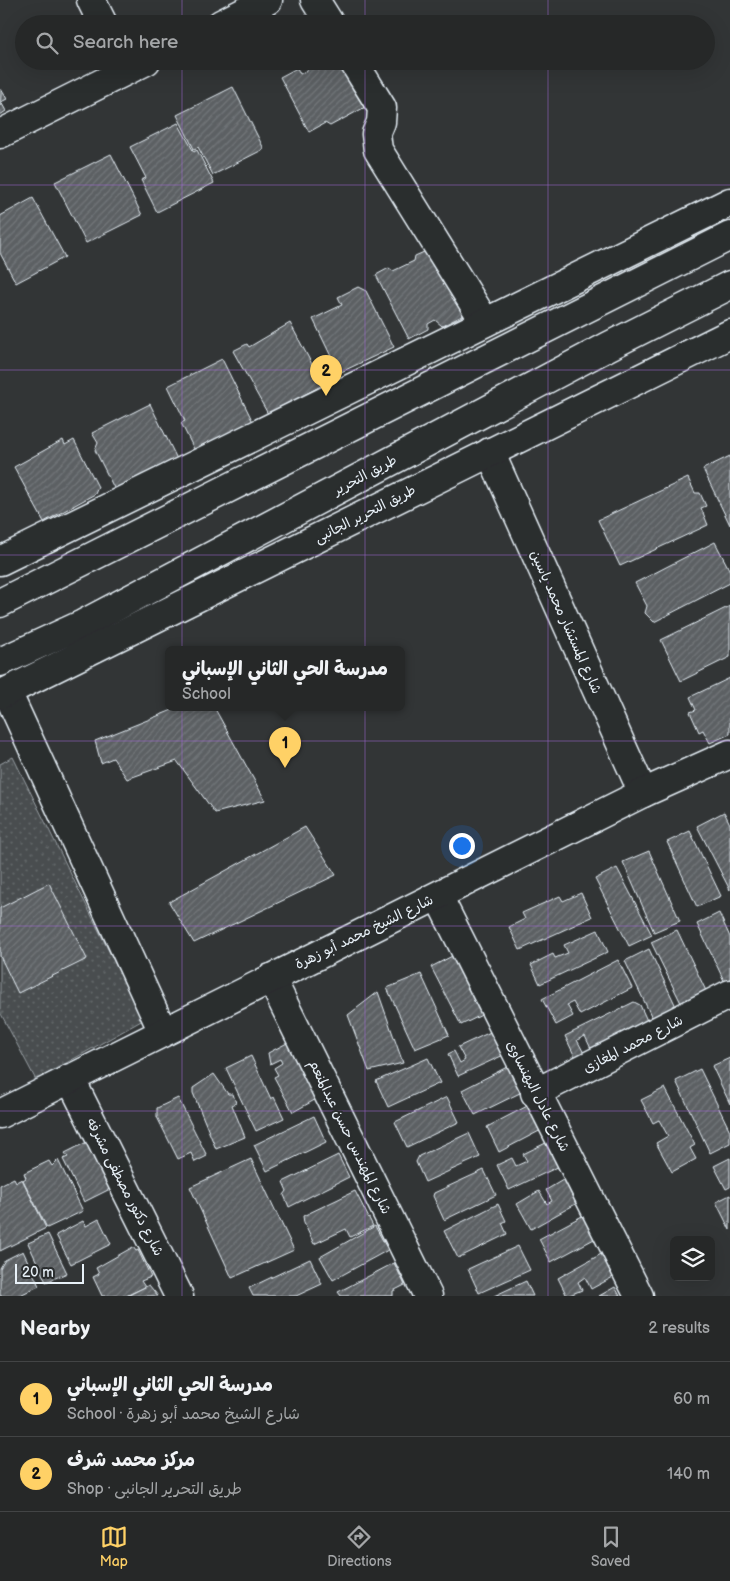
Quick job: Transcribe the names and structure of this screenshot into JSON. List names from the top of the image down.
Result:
{
  "streets": {
    "street": [
      "طريق التحرير",
      "طريق التحرير الجانبى",
      "شارع المستشار محمد ياسين",
      "شارع الشيخ محمد أبو زهرة",
      "شارع محمد المغازى",
      "شارع عادل البهنساوى",
      "شارع المهندس حسن عبدالمنعم",
      "شارع دكتور مصطفى مشرفه"
    ]
  },
  "crossings": [
    ["طريق التحرير الجانبى", "شارع المستشار محمد ياسين"],
    ["شارع المستشار محمد ياسين", "شارع الشيخ محمد أبو زهرة"],
    ["شارع الشيخ محمد أبو زهرة", "شارع عادل البهنساوى"],
    ["شارع الشيخ محمد أبو زهرة", "شارع المهندس حسن عبدالمنعم"],
    ["شارع الشيخ محمد أبو زهرة", "شارع دكتور مصطفى مشرفه"],
    ["شارع محمد المغازى", "شارع عادل البهنساوى"]
  ],
  "scale_bar": "20 m",
  "page": {
    "search": "Search here",
    "pins": ["2", "1"],
    "popup": ["مدرسة الحي الثاني الإسباني", "School"],
    "scale": "20 m",
    "heading": ["Nearby", "2 results"],
    "list": [
      {
        "mark": "1",
        "name": "مدرسة الحي الثاني الإسباني",
        "note": "School · شارع الشيخ محمد أبو زهرة",
        "value": "60 m"
      },
      {
        "mark": "2",
        "name": "مركز محمد شرف",
        "note": "Shop · طريق التحرير الجانبى",
        "value": "140 m"
      }
    ],
    "nav": ["Map", "Directions", "Saved"]
  }
}
